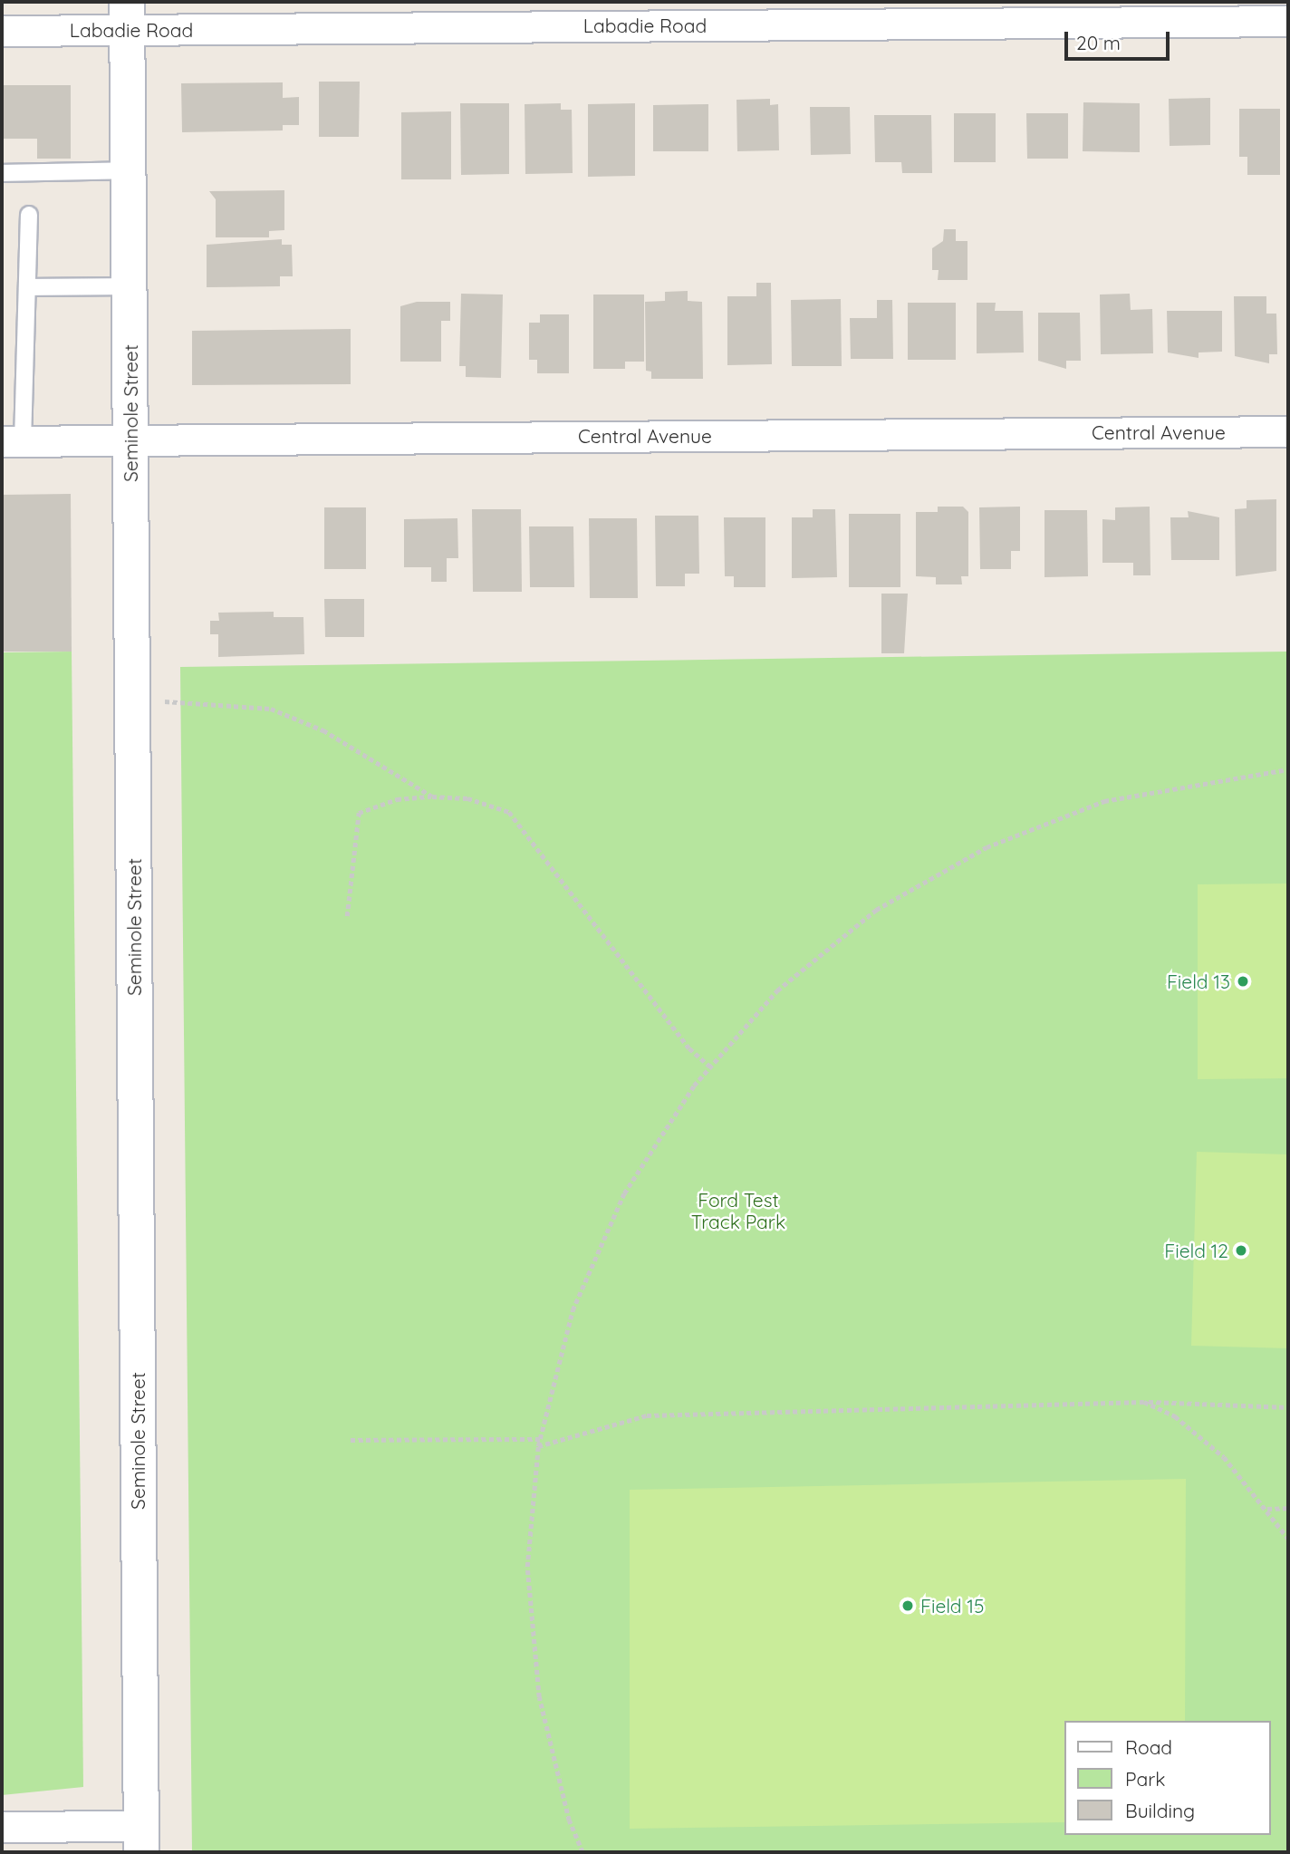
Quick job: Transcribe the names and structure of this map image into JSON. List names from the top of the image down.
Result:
{
  "streets": {
    "street": ["Labadie Road", "Seminole Street", "Central Avenue"]
  },
  "crossings": [
    ["Labadie Road", "Seminole Street"],
    ["Seminole Street", "Central Avenue"]
  ],
  "parks": ["Ford Test Track Park"],
  "places": ["Field 13", "Field 12", "Field 15"],
  "legend": ["Road", "Park", "Building"],
  "scale_bar": "20 m"
}
